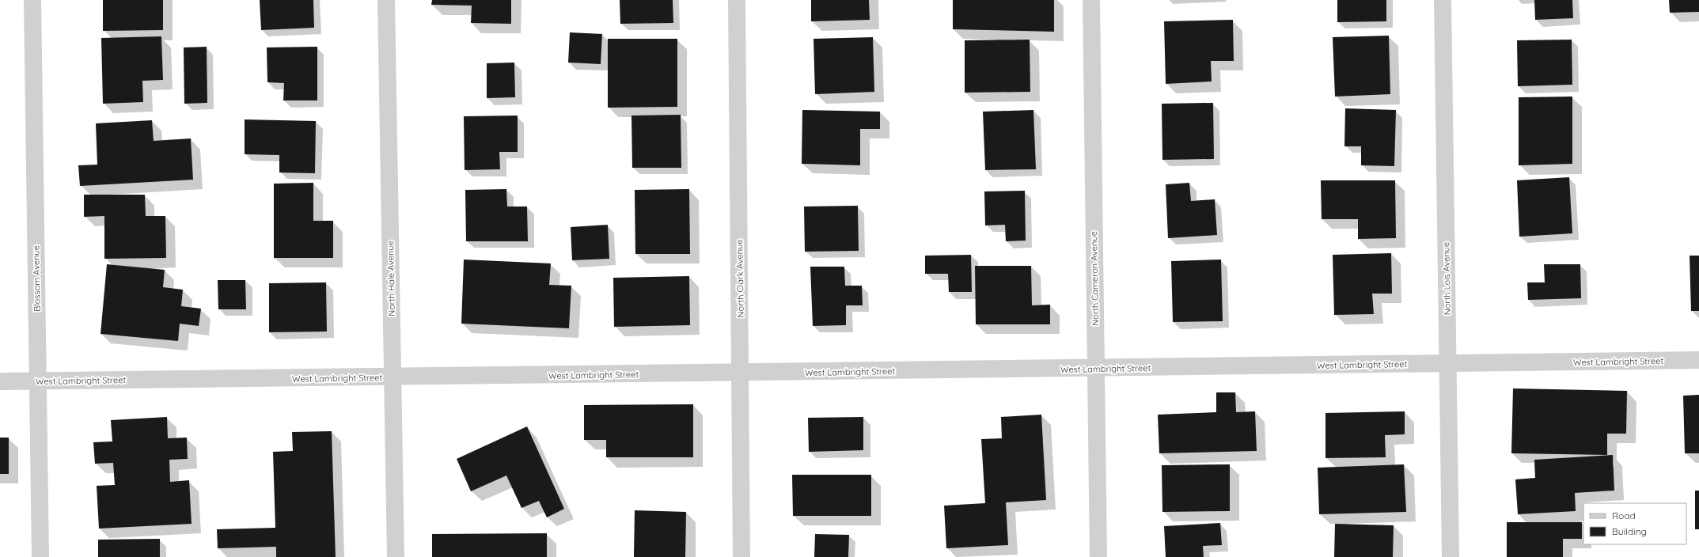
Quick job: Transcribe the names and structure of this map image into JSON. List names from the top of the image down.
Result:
{
  "streets": {
    "street": [
      "Blossom Avenue",
      "North Hale Avenue",
      "North Clark Avenue",
      "North Cameron Avenue",
      "North Lois Avenue",
      "West Lambright Street"
    ]
  },
  "crossings": [
    ["Blossom Avenue", "West Lambright Street"],
    ["North Hale Avenue", "West Lambright Street"],
    ["North Clark Avenue", "West Lambright Street"],
    ["North Cameron Avenue", "West Lambright Street"],
    ["North Lois Avenue", "West Lambright Street"]
  ],
  "legend": ["Road", "Building"]
}
